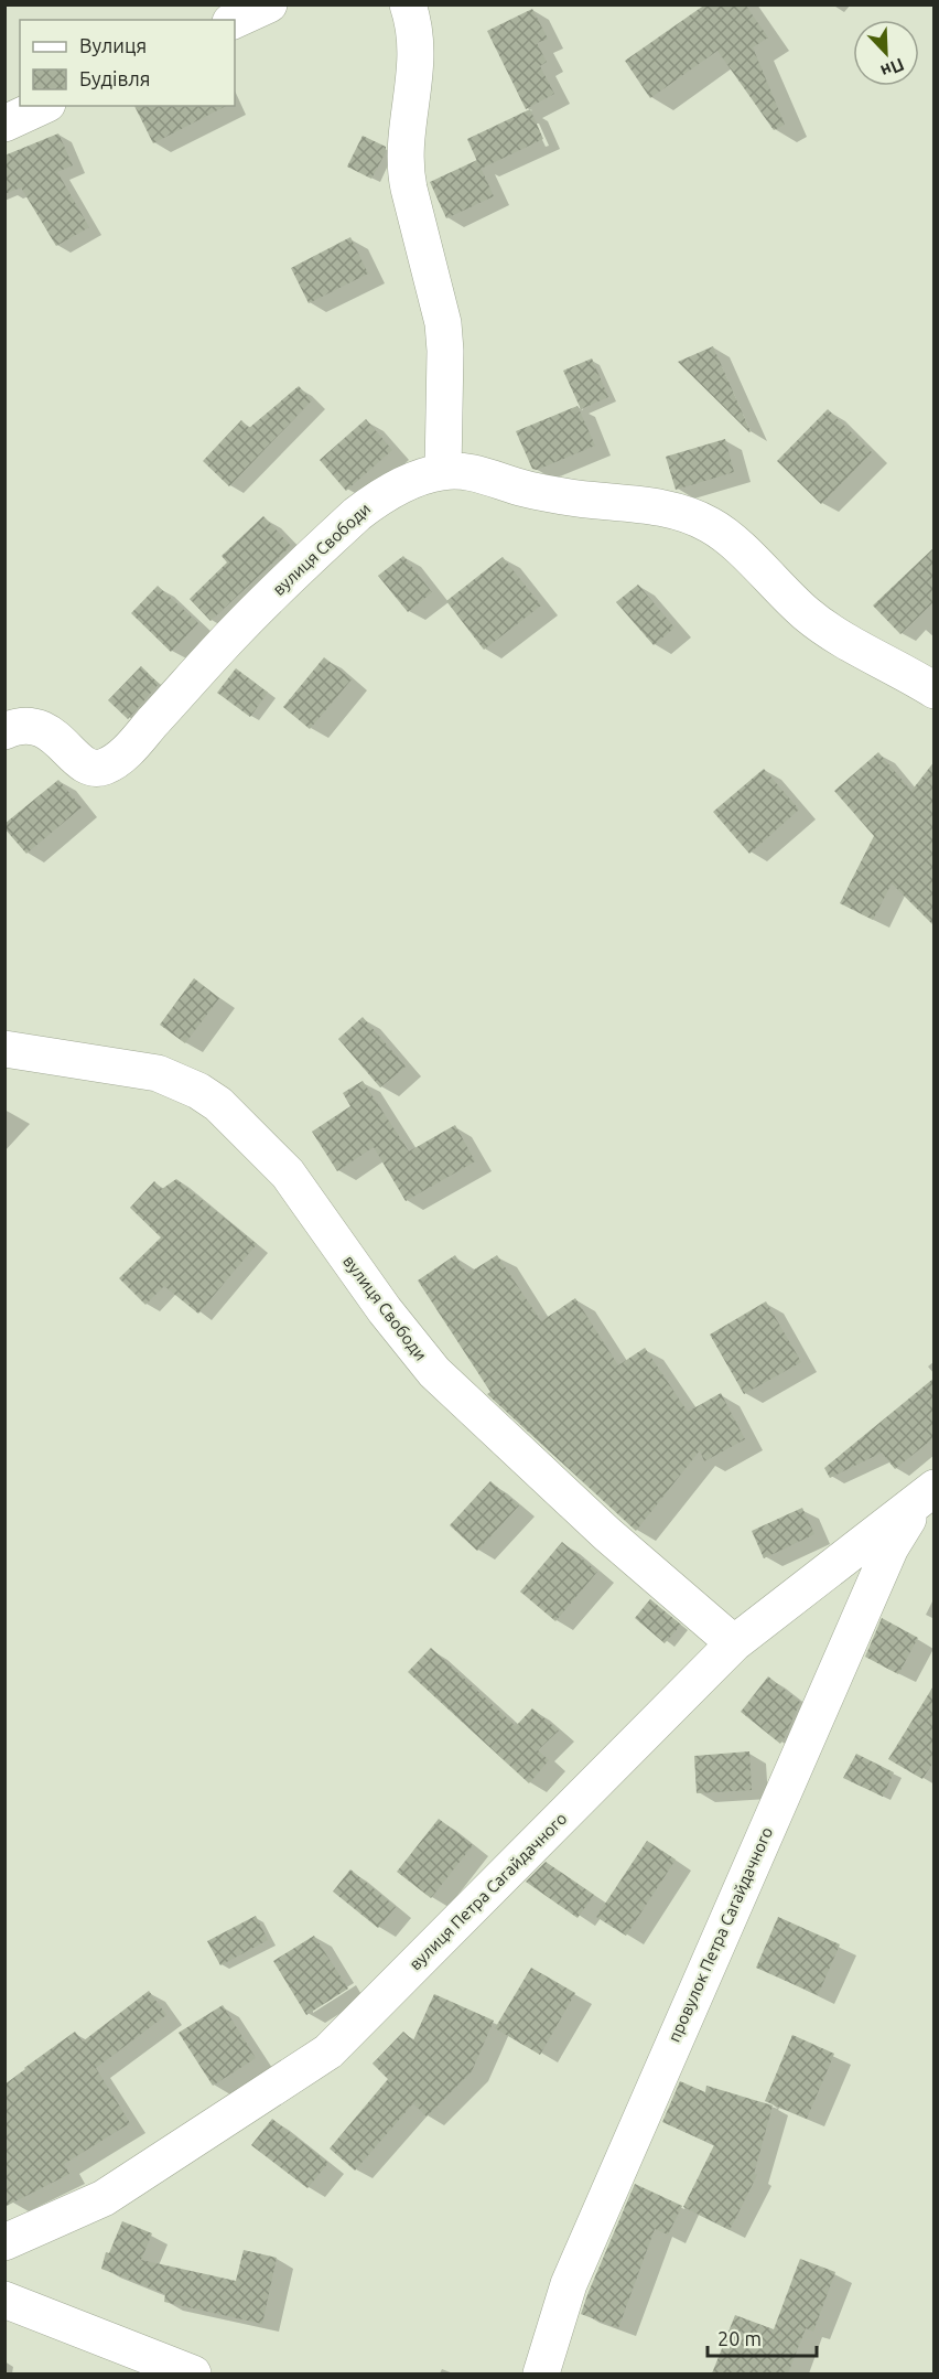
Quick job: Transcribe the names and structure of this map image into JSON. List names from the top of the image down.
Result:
{
  "streets": {
    "street": ["вулиця Свободи", "вулиця Петра Сагайдачного", "провулок Петра Сагайдачного"]
  },
  "crossings": [
    ["вулиця Свободи", "вулиця Петра Сагайдачного"],
    ["вулиця Петра Сагайдачного", "провулок Петра Сагайдачного"]
  ],
  "legend": ["Вулиця", "Будівля"],
  "scale_bar": "20 m",
  "north": "bottom right"
}
